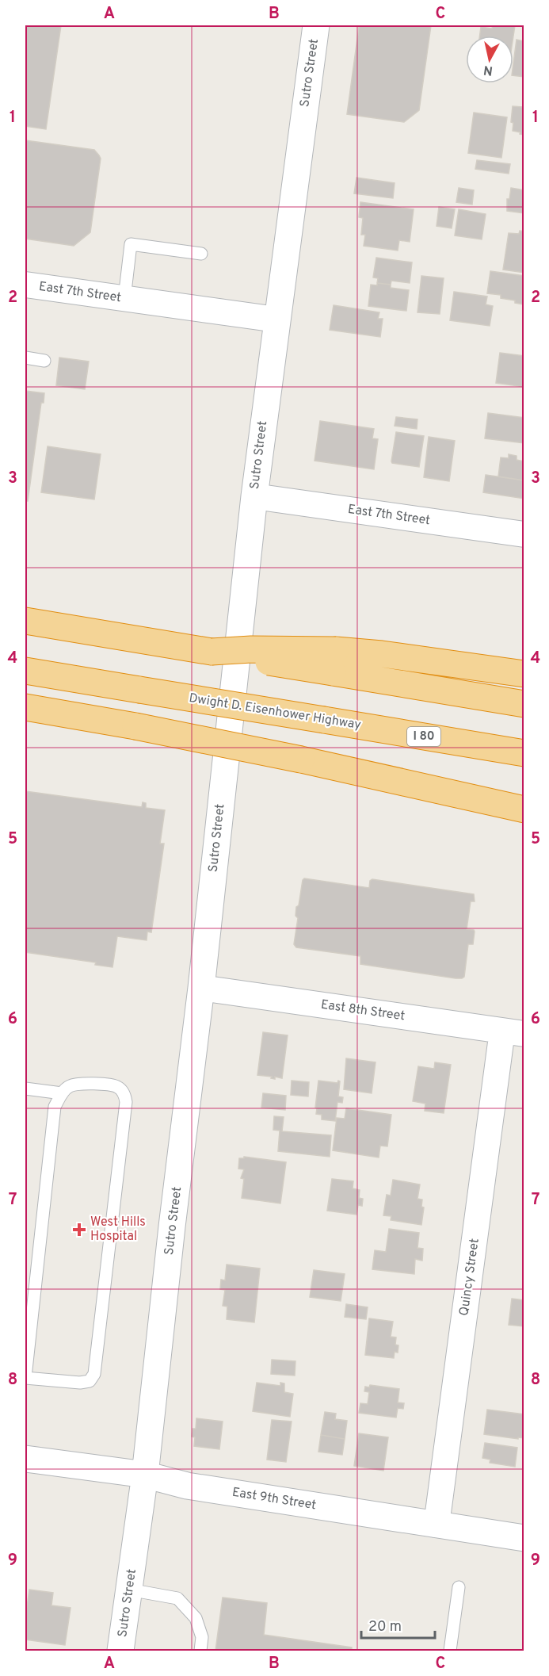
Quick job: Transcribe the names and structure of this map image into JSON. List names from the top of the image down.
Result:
{
  "streets": {
    "highway": ["Dwight D. Eisenhower Highway", "I 80"],
    "street": [
      "Sutro Street",
      "East 7th Street",
      "East 8th Street",
      "Quincy Street",
      "East 9th Street"
    ]
  },
  "crossings": [
    ["Sutro Street", "East 7th Street"],
    ["Sutro Street", "East 8th Street"],
    ["Sutro Street", "East 9th Street"],
    ["East 8th Street", "Quincy Street"],
    ["Quincy Street", "East 9th Street"]
  ],
  "places": {
    "health": ["West Hills Hospital"]
  },
  "scale_bar": "20 m",
  "north": "bottom",
  "grid": {
    "columns": ["A", "B", "C"],
    "rows": [
      "1",
      "2",
      "3",
      "4",
      "5",
      "6",
      "7",
      "8",
      "9"
    ]
  }
}
